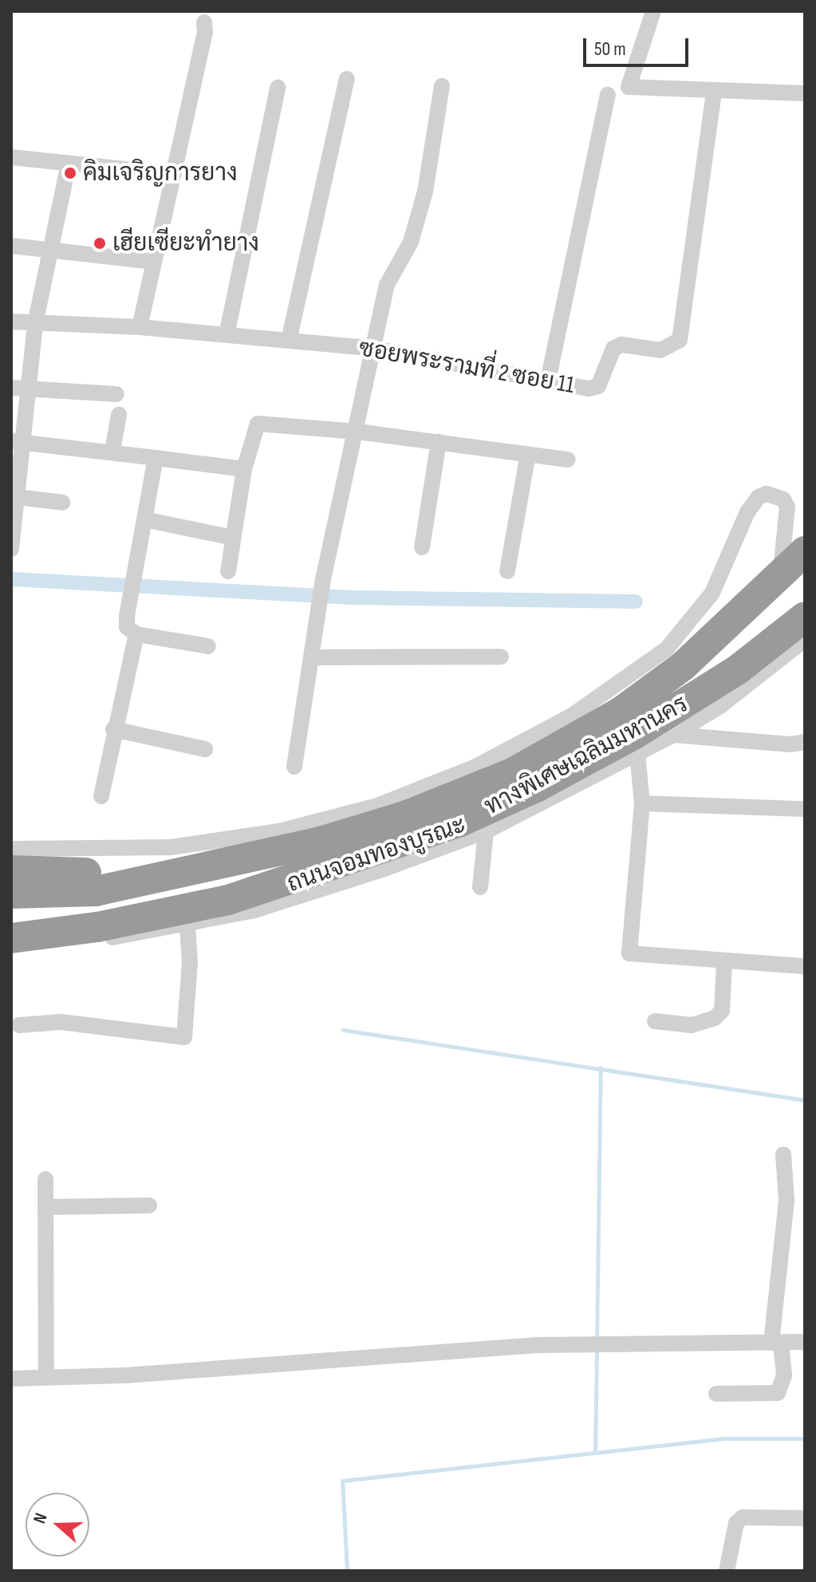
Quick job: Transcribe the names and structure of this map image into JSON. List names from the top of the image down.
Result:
{
  "streets": {
    "highway": ["ทางพิเศษเฉลิมมหานคร"],
    "street": ["ซอยพระรามที่ 2 ซอย 11", "ถนนจอมทองบูรณะ"]
  },
  "places": ["คิมเจริญการยาง", "เฮียเซียะทำยาง"],
  "scale_bar": "50 m",
  "north": "left"
}
